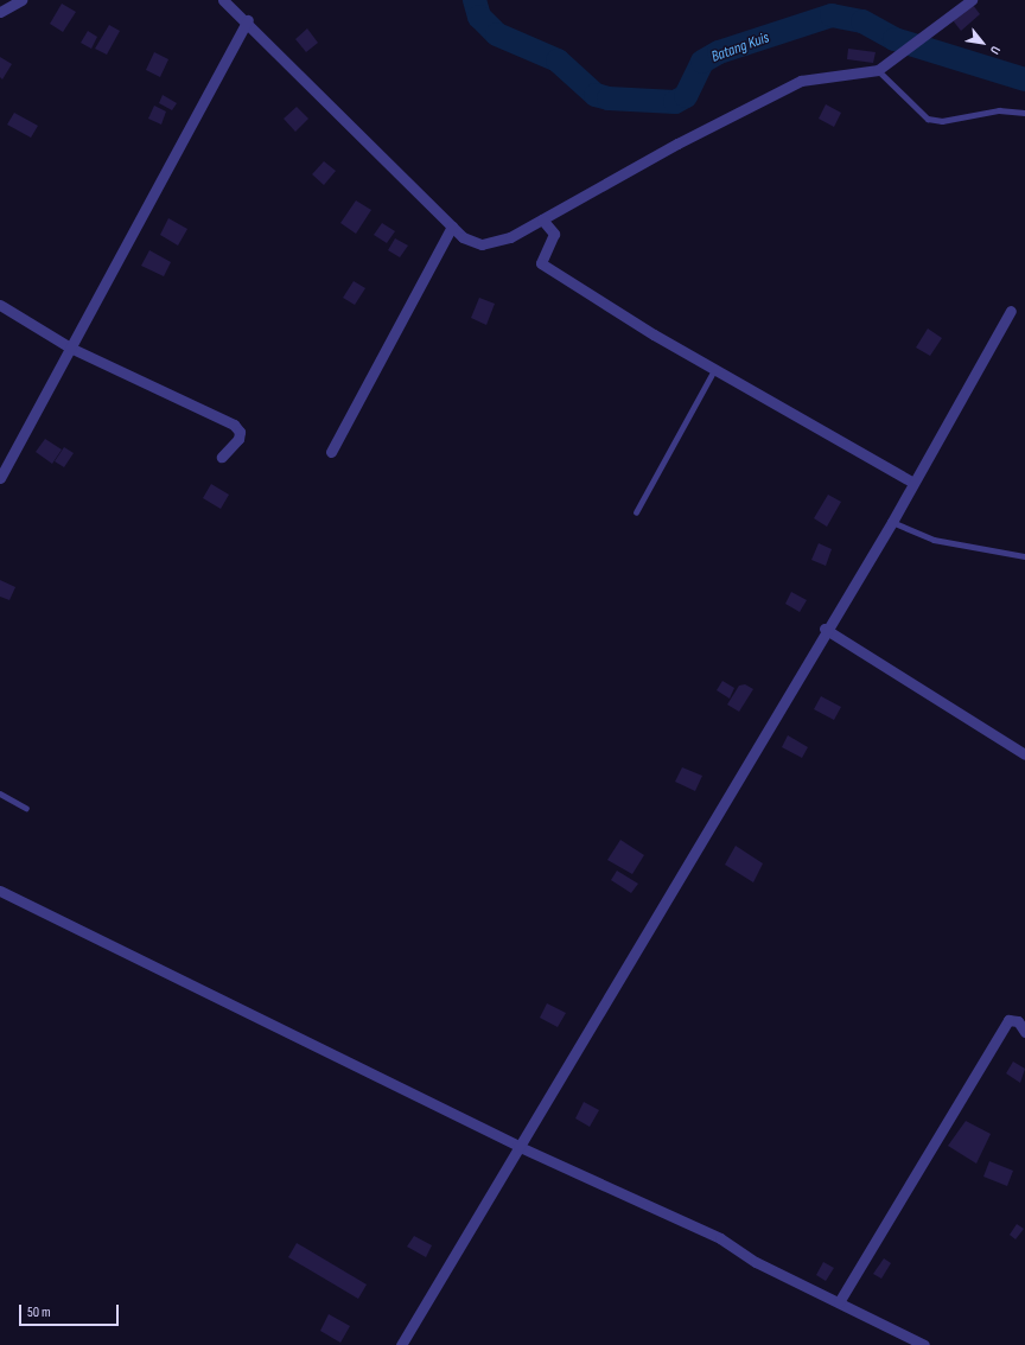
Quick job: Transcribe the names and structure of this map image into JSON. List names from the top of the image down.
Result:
{
  "water": ["Batang Kuis"],
  "scale_bar": "50 m",
  "north": "bottom right"
}
